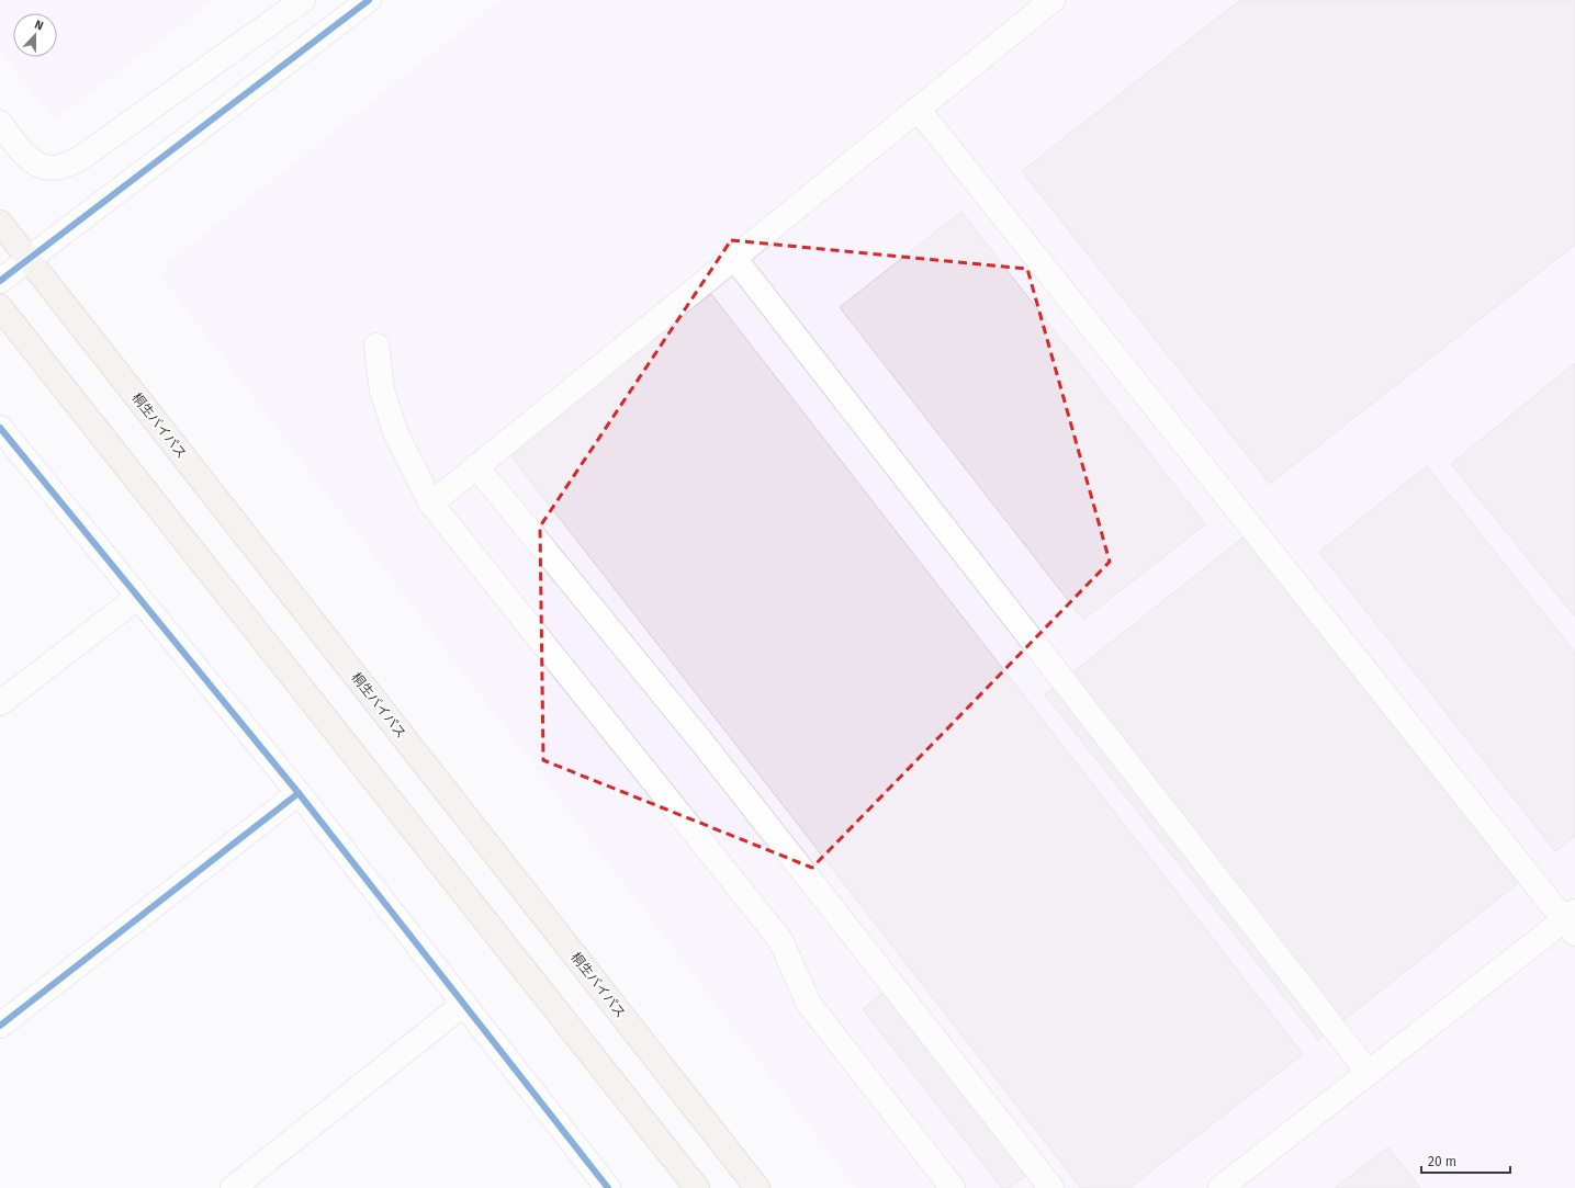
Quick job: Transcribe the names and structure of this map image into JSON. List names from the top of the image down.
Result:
{
  "streets": {
    "highway": ["桐生バイパス"]
  },
  "scale_bar": "20 m",
  "north": "top"
}
